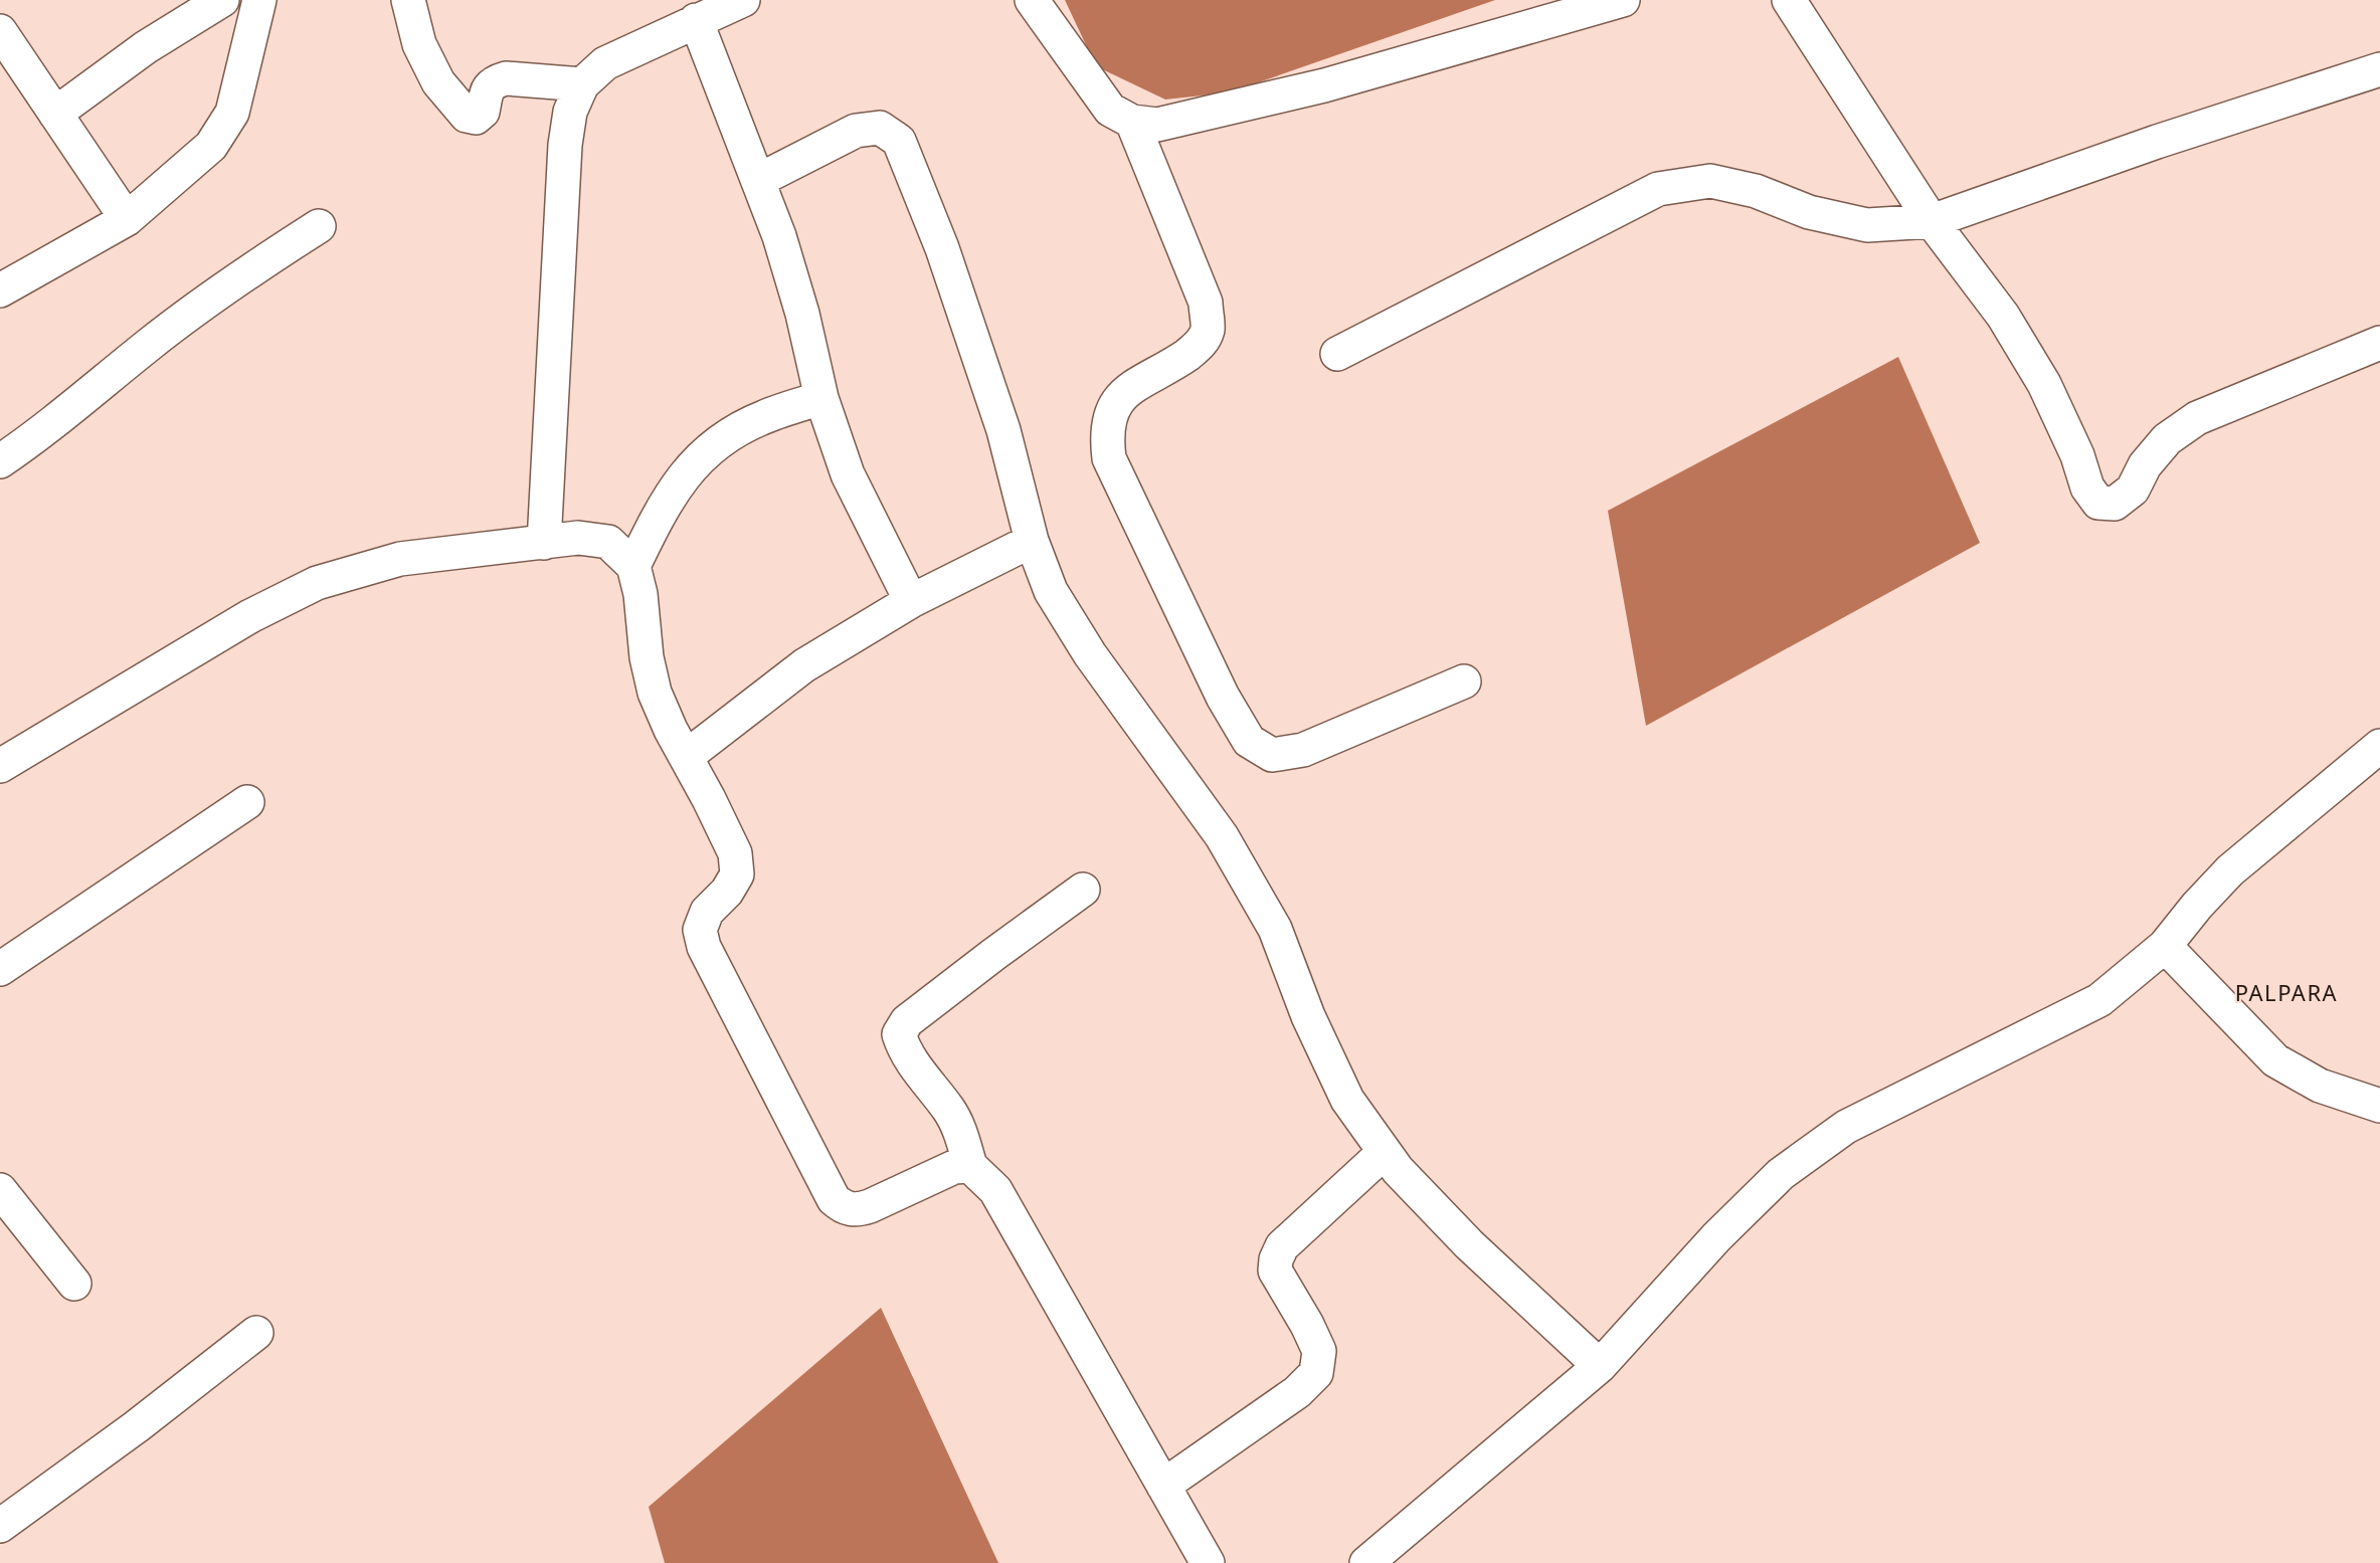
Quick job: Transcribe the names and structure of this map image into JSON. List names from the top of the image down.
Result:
{
  "districts": ["PALPARA"]
}
